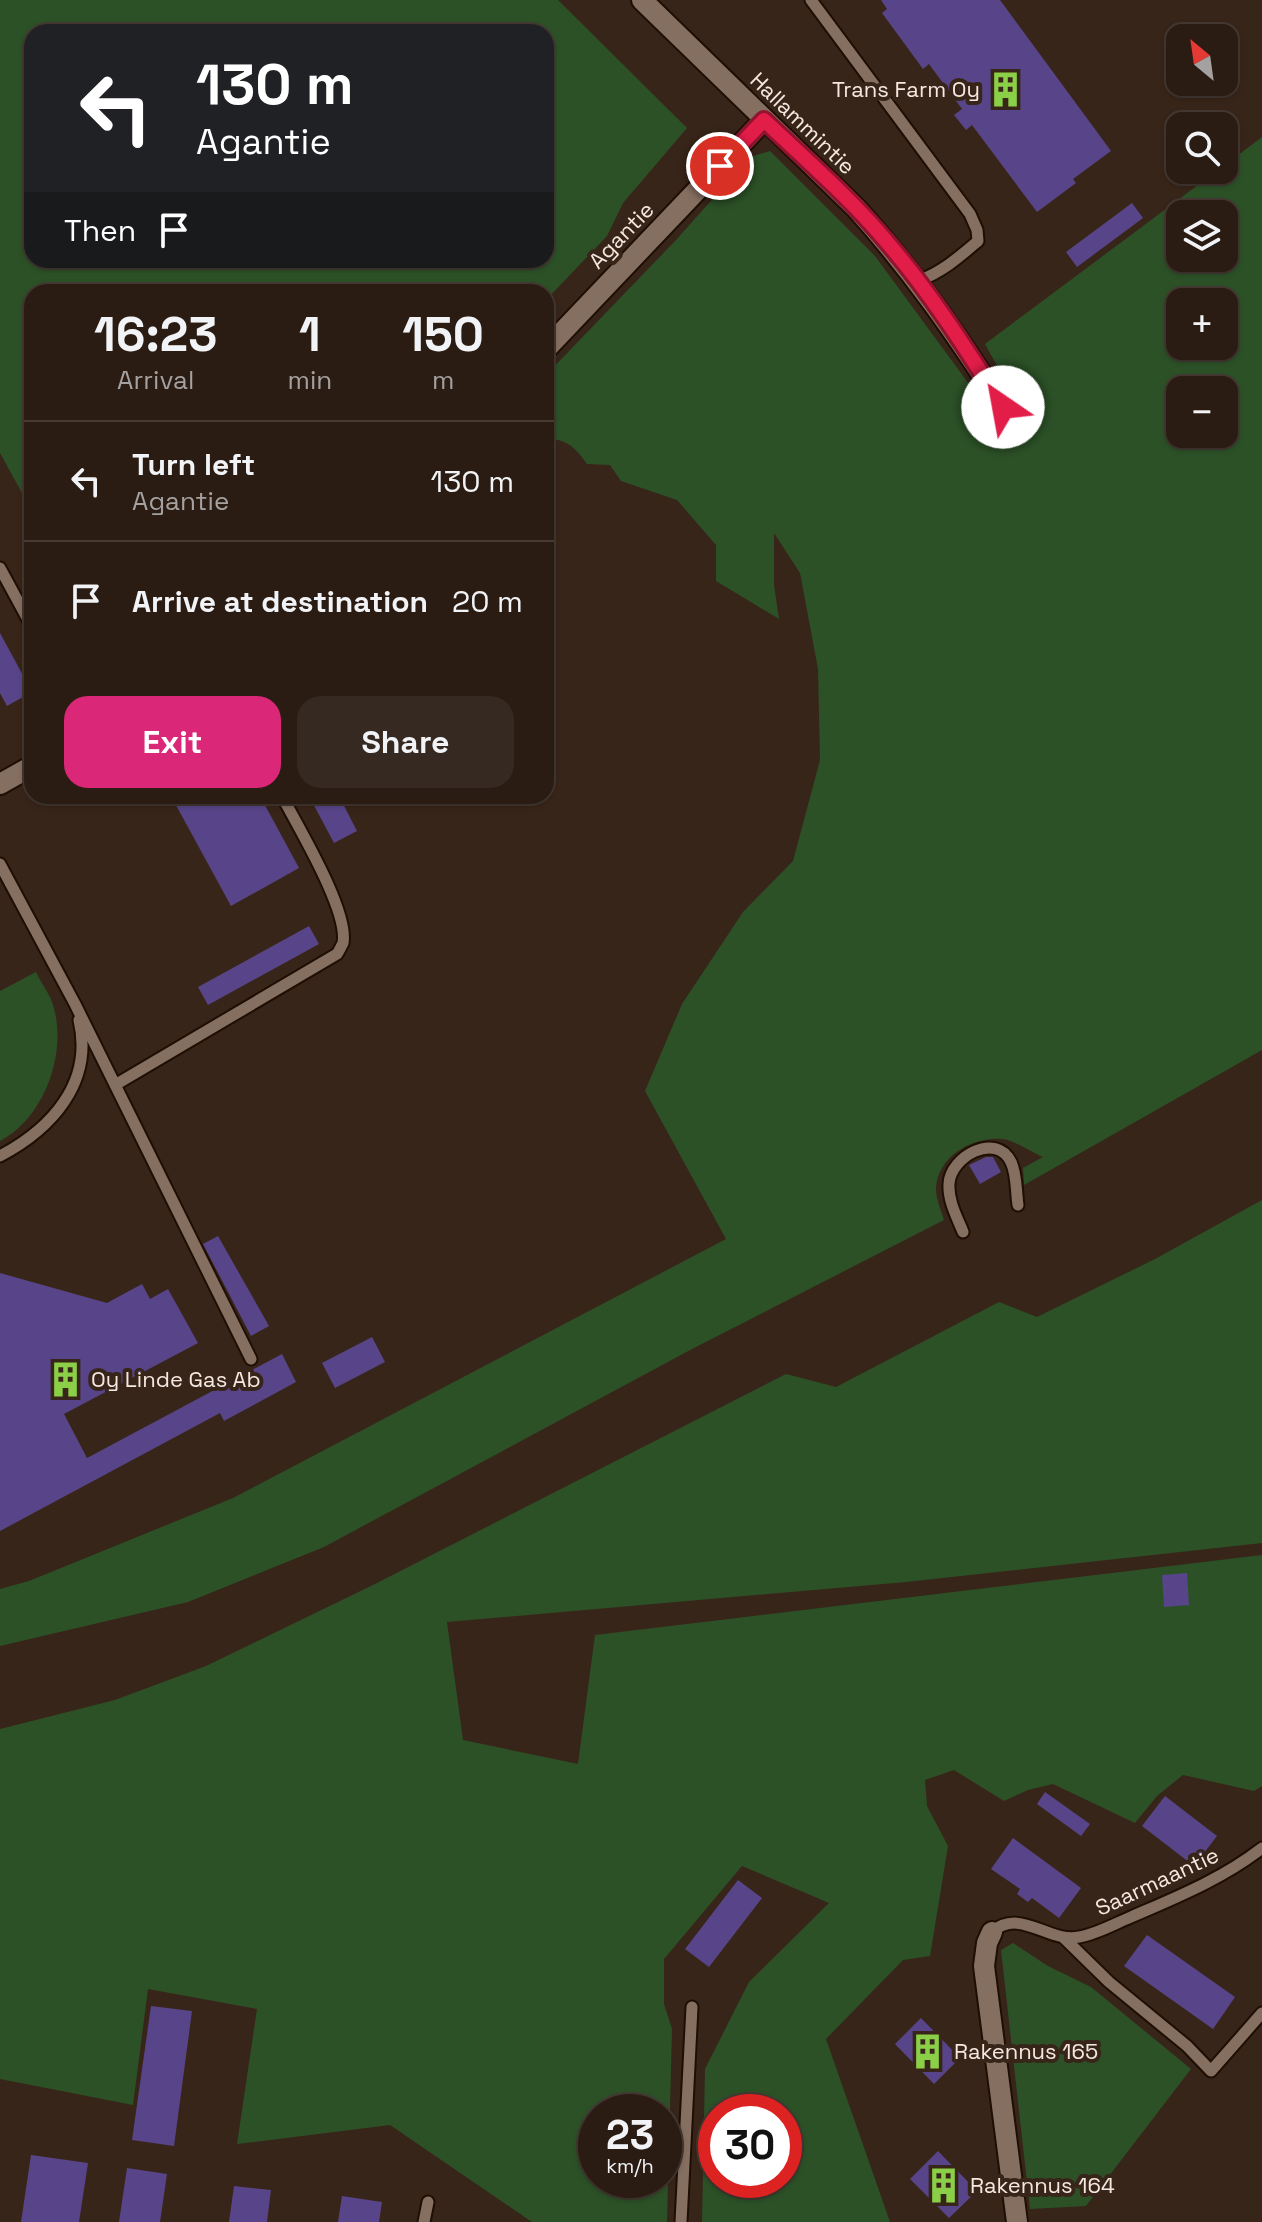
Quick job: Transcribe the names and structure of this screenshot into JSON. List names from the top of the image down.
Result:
{
  "streets": {
    "street": ["Hallammintie", "Agantie"],
    "lane": ["Saarmaantie"]
  },
  "crossings": [
    ["Hallammintie", "Agantie"]
  ],
  "places": {
    "building": [
      "Trans Farm Oy",
      "Oy Linde Gas Ab",
      "Rakennus 165",
      "Rakennus 164"
    ]
  },
  "north": "top left",
  "page": {
    "map_buttons": ["+", "−"],
    "turn": ["130 m", "Agantie"],
    "then": "Then",
    "eta": [
      "16:23",
      "Arrival",
      "1",
      "min",
      "150",
      "m"
    ],
    "list": [
      {
        "name": "Turn left",
        "note": "Agantie",
        "value": "130 m"
      },
      {
        "name": "Arrive at destination",
        "value": "20 m"
      }
    ],
    "buttons": ["Exit", "Share"],
    "speed": "23 km/h",
    "limit": "30"
  }
}
